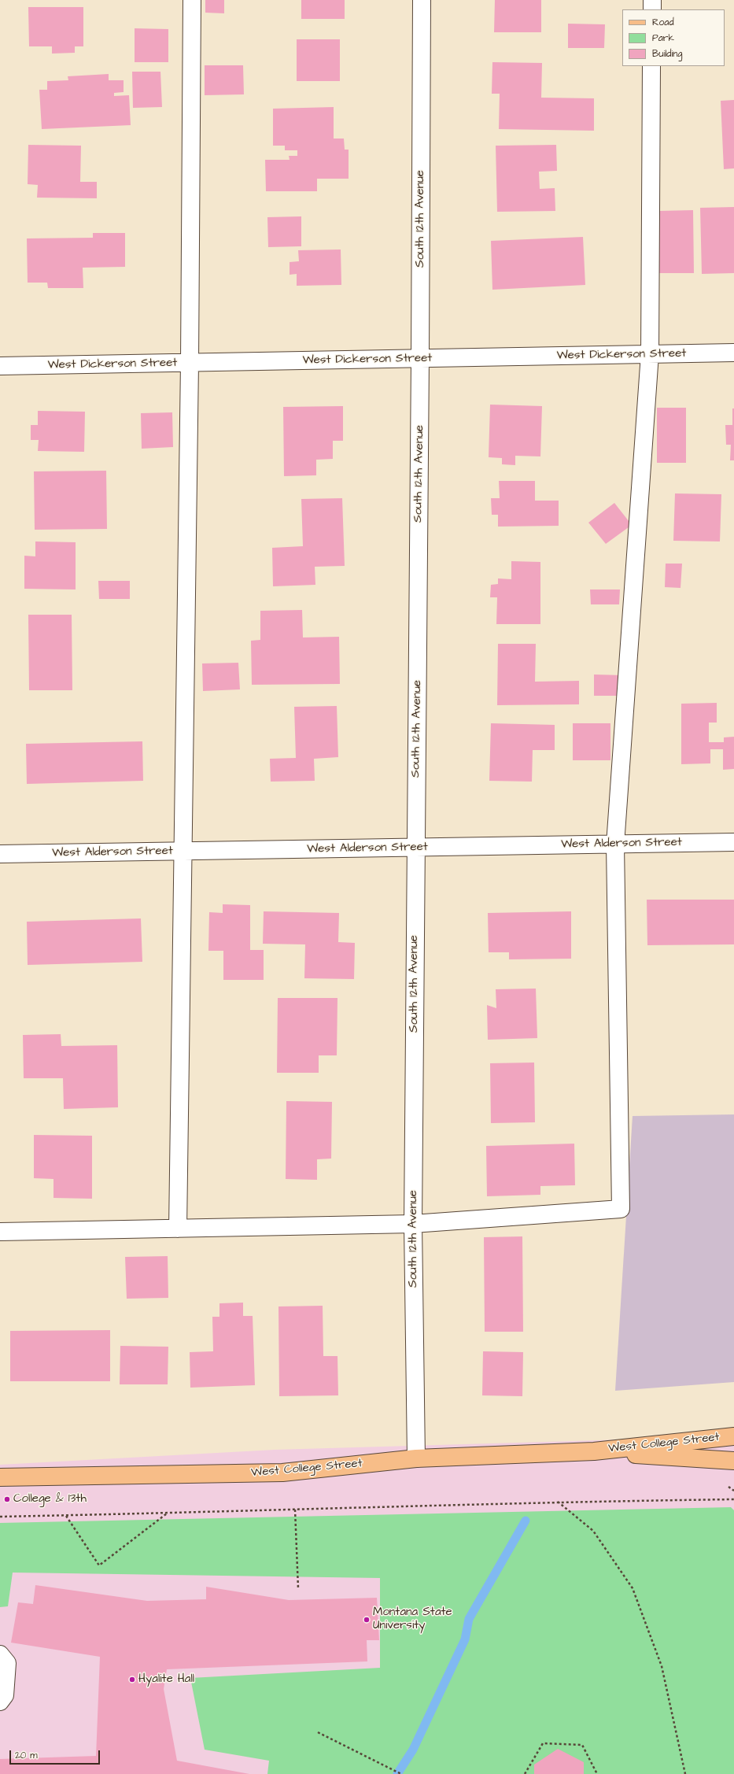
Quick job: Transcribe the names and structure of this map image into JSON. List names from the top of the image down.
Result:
{
  "streets": {
    "main road": ["West College Street"],
    "street": ["South 12th Avenue", "West Dickerson Street", "West Alderson Street"]
  },
  "crossings": [
    ["South 12th Avenue", "West Dickerson Street"],
    ["South 12th Avenue", "West Alderson Street"],
    ["South 12th Avenue", "West College Street"]
  ],
  "places": ["College & 13th", "Montana State University", "Hyalite Hall"],
  "legend": ["Road", "Park", "Building"],
  "scale_bar": "20 m"
}
